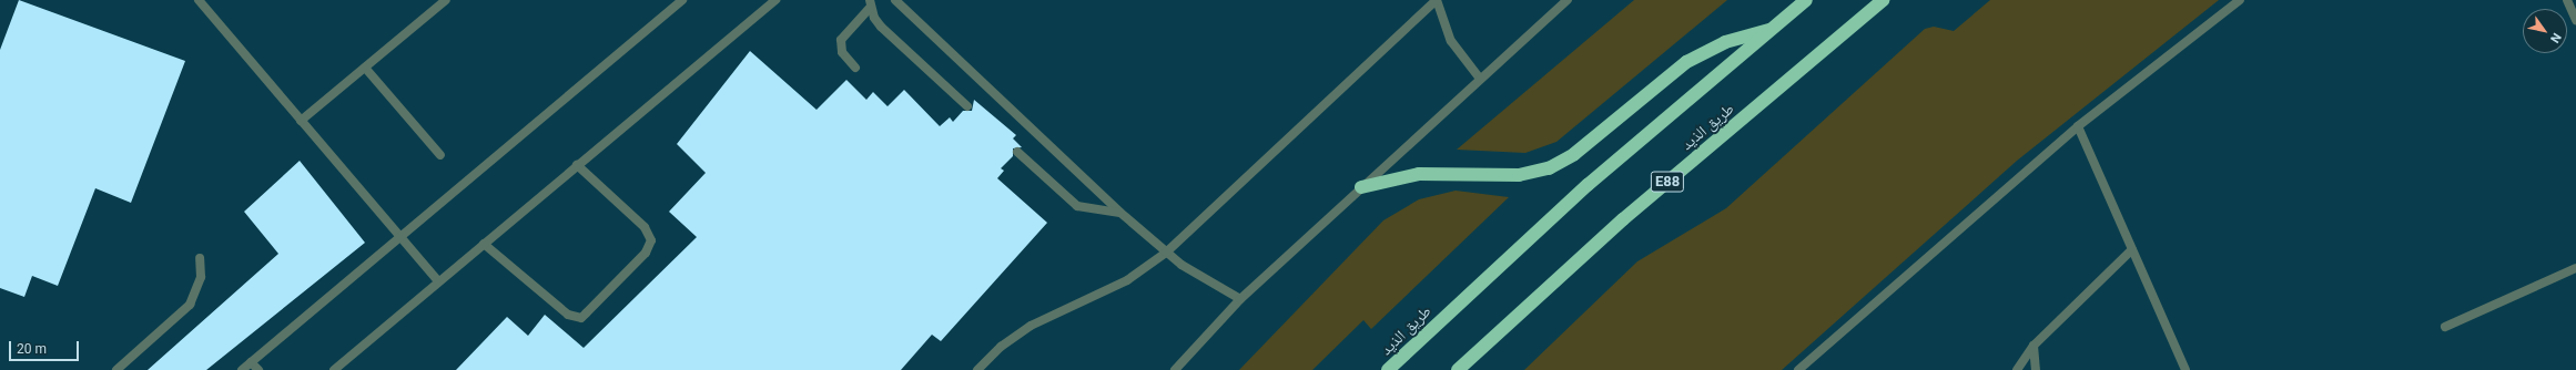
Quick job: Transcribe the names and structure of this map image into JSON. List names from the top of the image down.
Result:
{
  "streets": {
    "highway": ["طريق الذيد", "E88"]
  },
  "scale_bar": "20 m",
  "north": "bottom right"
}
